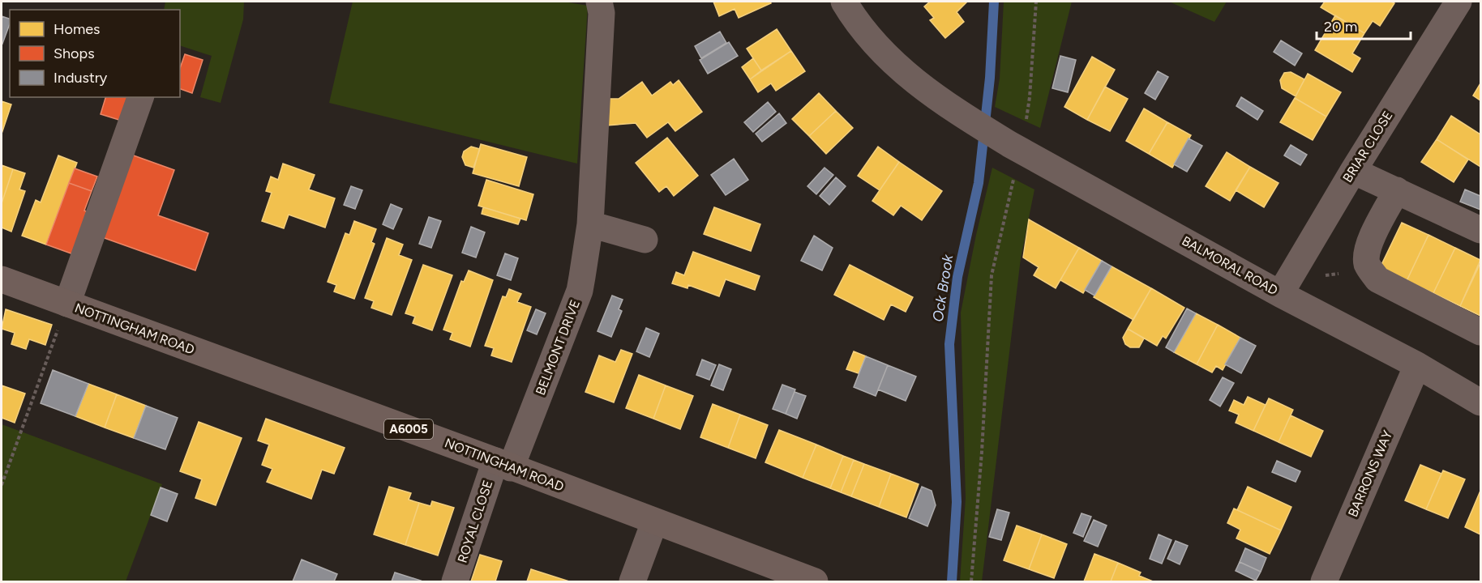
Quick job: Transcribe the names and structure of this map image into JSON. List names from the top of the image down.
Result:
{
  "streets": {
    "main road": ["NOTTINGHAM ROAD", "A6005"],
    "street": [
      "BRIAR CLOSE",
      "BALMORAL ROAD",
      "BELMONT DRIVE",
      "BARRONS WAY",
      "ROYAL CLOSE"
    ]
  },
  "crossings": [
    ["BRIAR CLOSE", "BALMORAL ROAD"],
    ["BALMORAL ROAD", "BARRONS WAY"],
    ["NOTTINGHAM ROAD", "BELMONT DRIVE"],
    ["NOTTINGHAM ROAD", "ROYAL CLOSE"],
    ["BELMONT DRIVE", "ROYAL CLOSE"]
  ],
  "water": ["Ock Brook"],
  "legend": ["Homes", "Shops", "Industry"],
  "scale_bar": "20 m"
}
